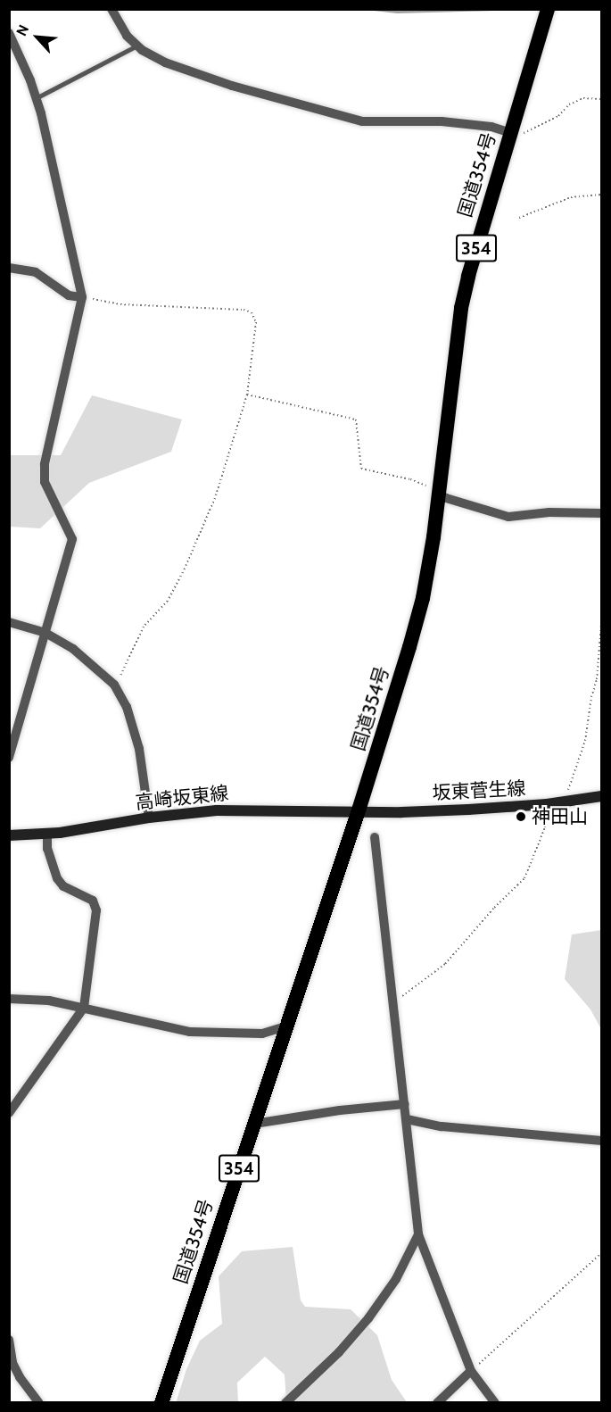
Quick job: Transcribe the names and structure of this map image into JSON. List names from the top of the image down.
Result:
{
  "streets": {
    "highway": ["国道354号", "354"],
    "main road": ["坂東菅生線", "高崎坂東線"]
  },
  "crossings": [
    ["国道354号", "坂東菅生線"],
    ["国道354号", "高崎坂東線"],
    ["坂東菅生線", "高崎坂東線"]
  ],
  "places": ["神田山"],
  "north": "top left"
}
